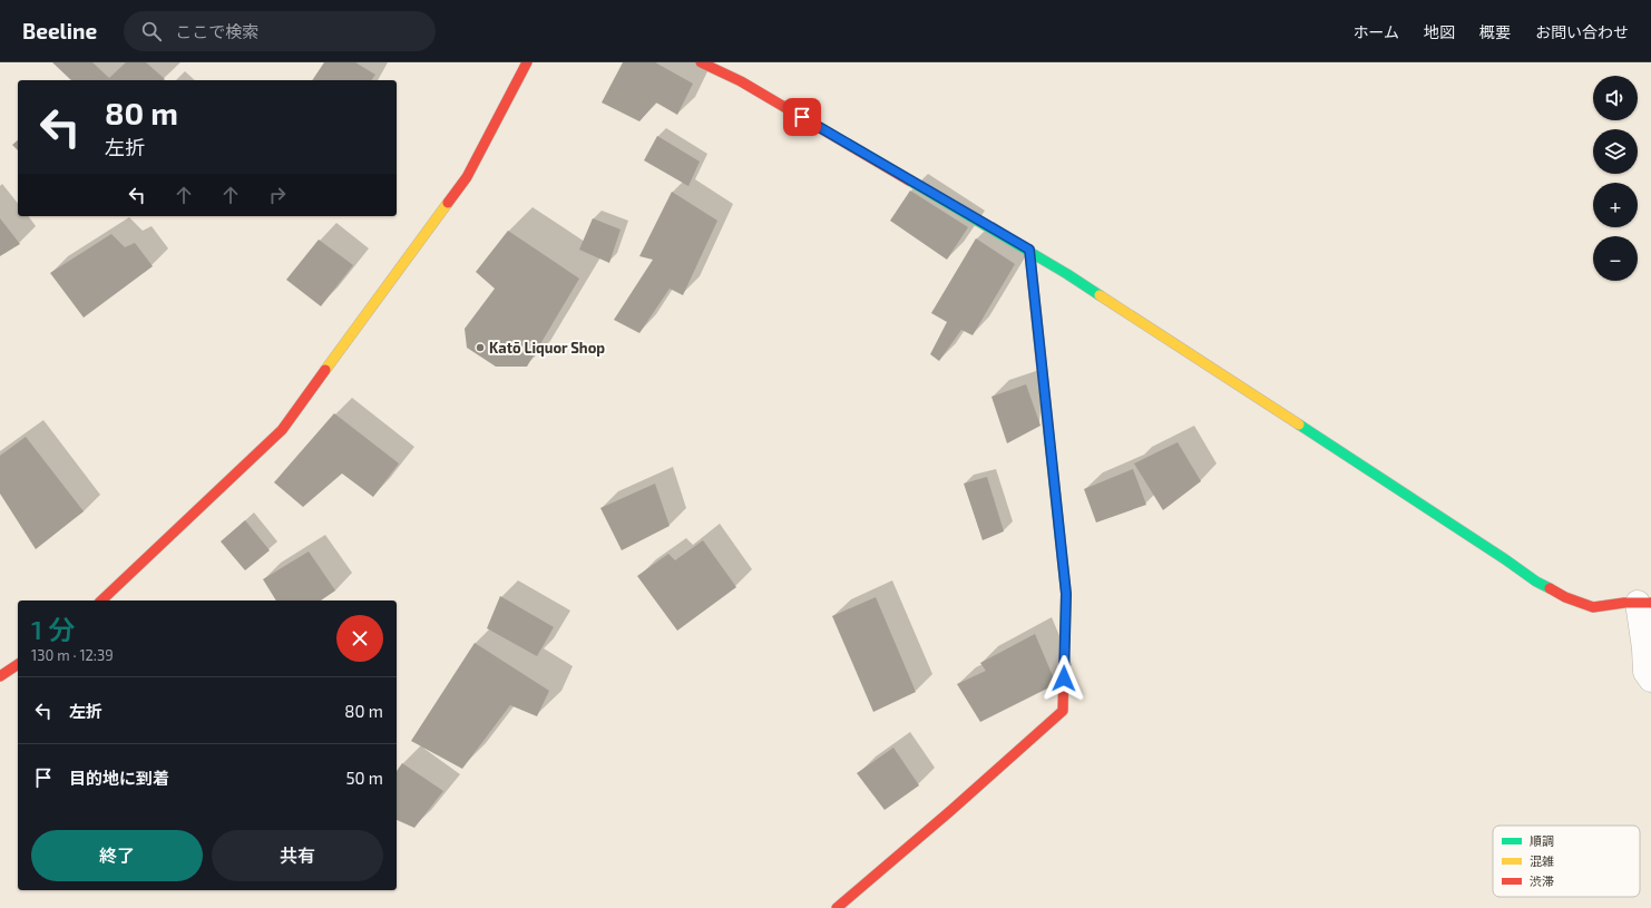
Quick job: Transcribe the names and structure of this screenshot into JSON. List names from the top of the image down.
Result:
{
  "places": ["Katō Liquor Shop"],
  "legend": ["順調", "混雑", "渋滞"],
  "page": {
    "header": "Beeline",
    "search": "ここで検索",
    "nav": [
      "ホーム",
      "地図",
      "概要",
      "お問い合わせ"
    ],
    "map_buttons": ["+", "−"],
    "turn": ["80 m", "左折"],
    "heading": ["1 分", "130 m · 12:39"],
    "list": [
      {
        "name": "左折",
        "value": "80 m"
      },
      {
        "name": "目的地に到着",
        "value": "50 m"
      }
    ],
    "buttons": ["終了", "共有"]
  }
}
